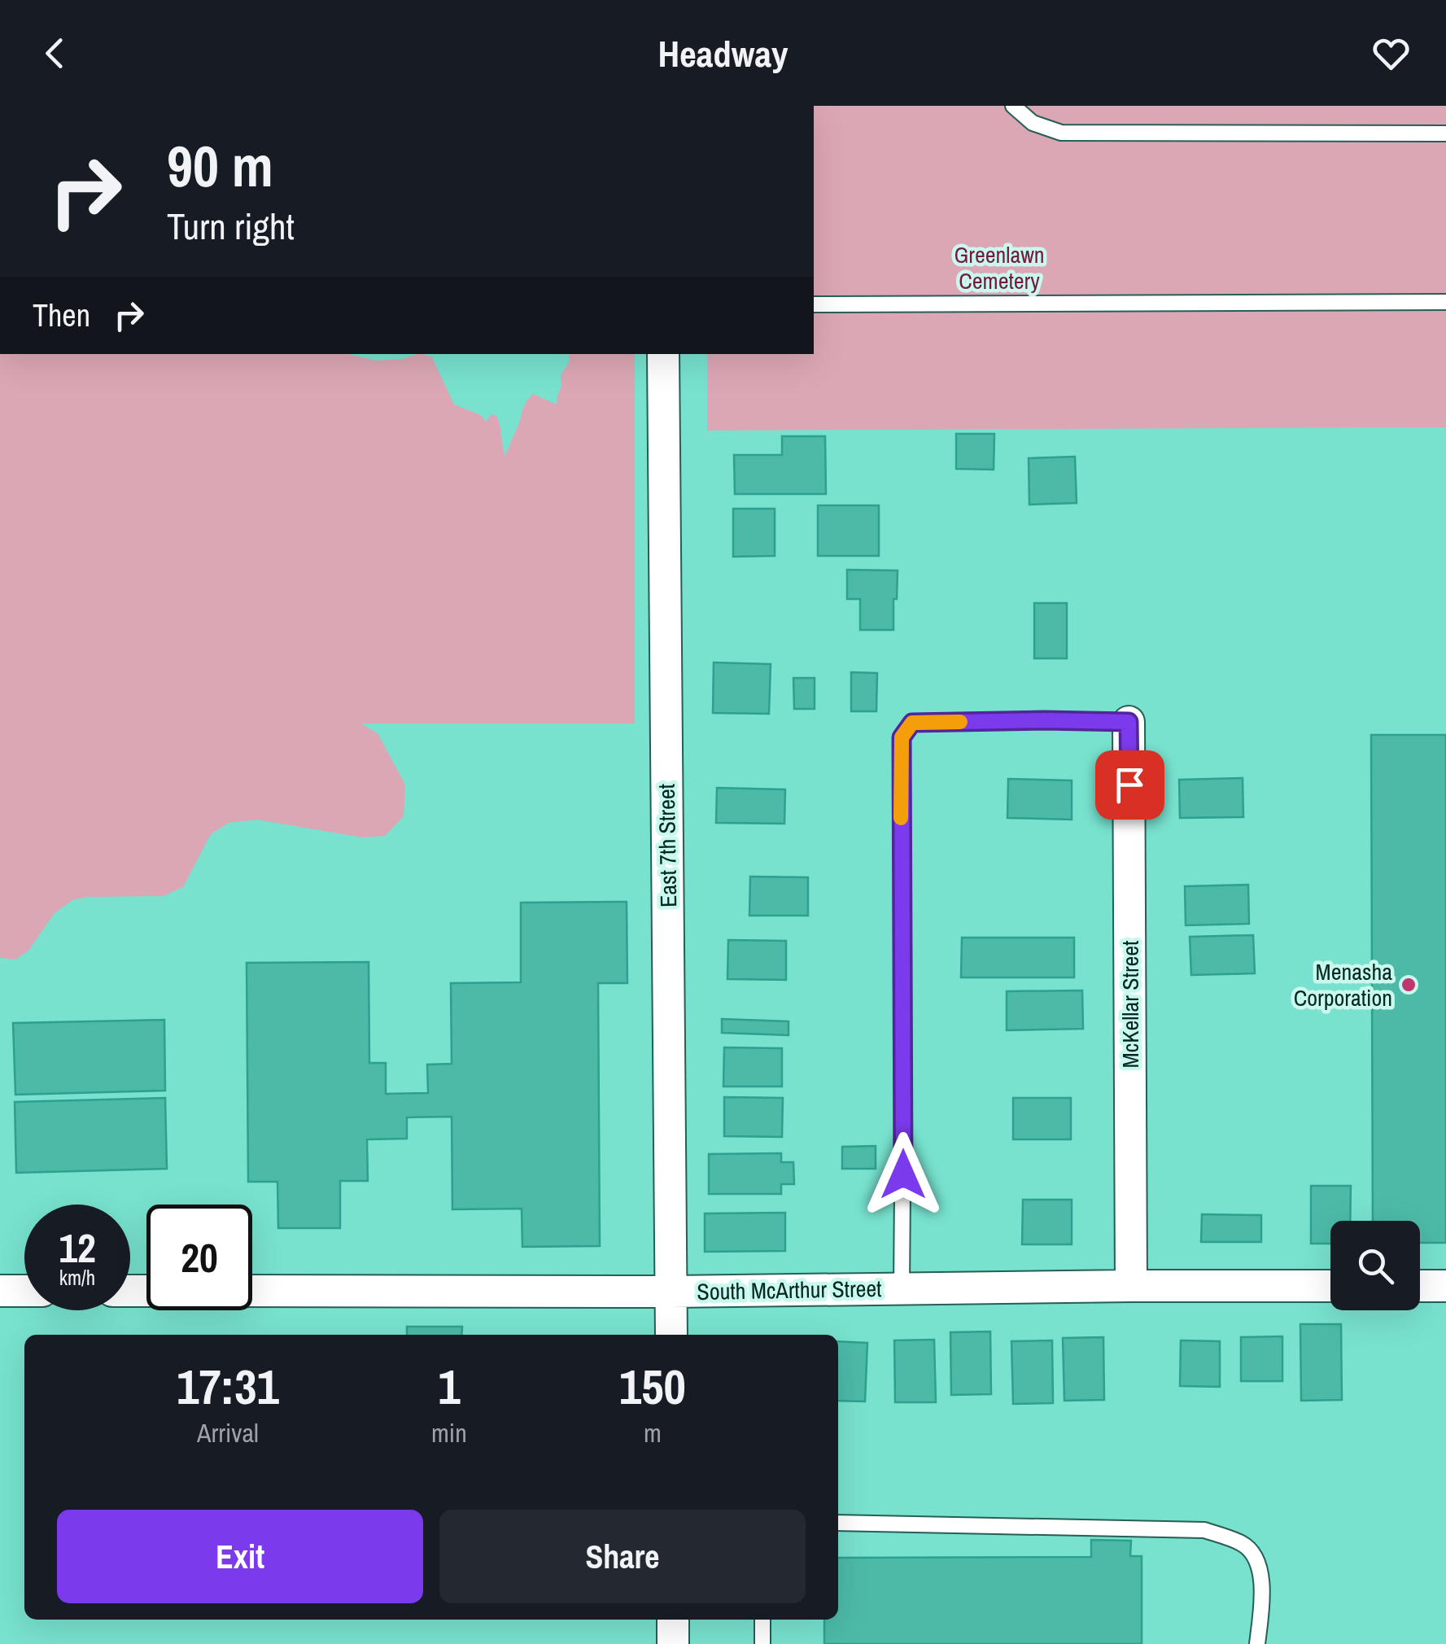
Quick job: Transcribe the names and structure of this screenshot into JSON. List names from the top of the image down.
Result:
{
  "streets": {
    "street": ["East 7th Street", "McKellar Street", "South McArthur Street"]
  },
  "crossings": [
    ["East 7th Street", "South McArthur Street"],
    ["McKellar Street", "South McArthur Street"]
  ],
  "parks": ["Greenlawn Cemetery"],
  "places": ["Menasha Corporation"],
  "page": {
    "header": "Headway",
    "turn": ["90 m", "Turn right"],
    "then": "Then",
    "speed": "12 km/h",
    "limit": "20",
    "eta": [
      "17:31",
      "Arrival",
      "1",
      "min",
      "150",
      "m"
    ],
    "buttons": ["Exit", "Share"]
  }
}
